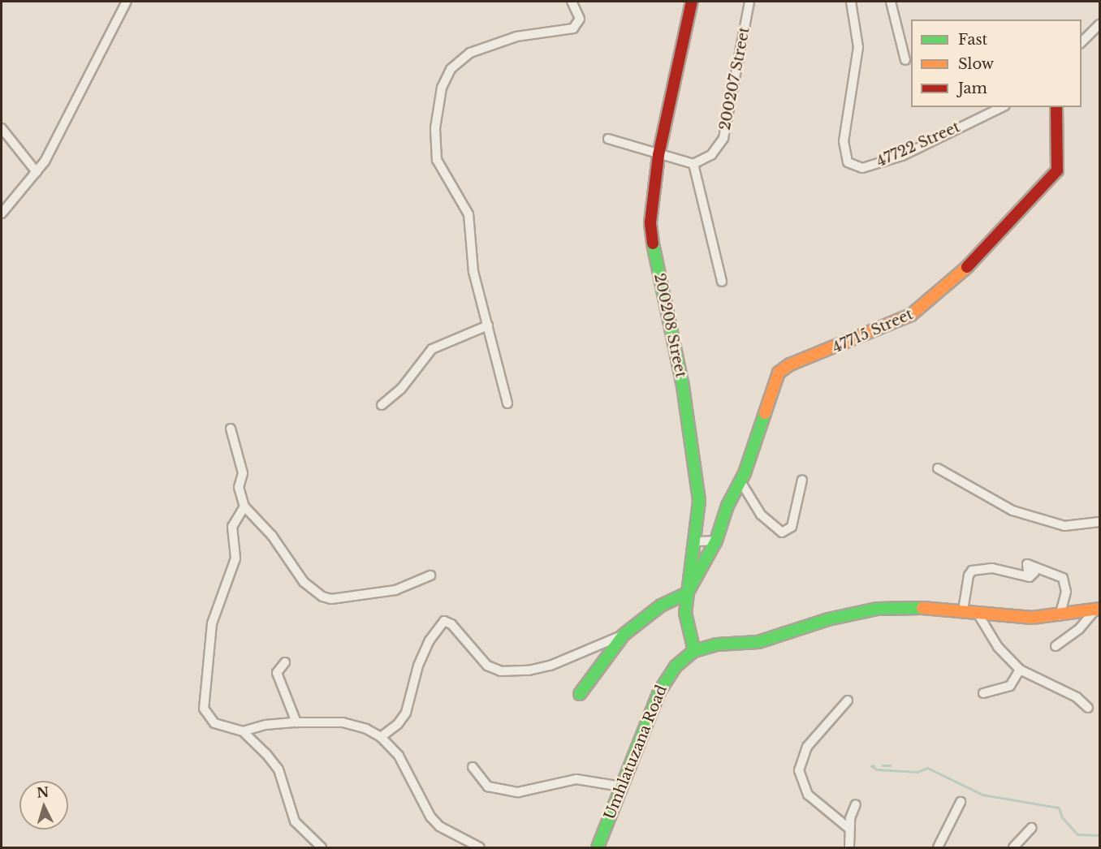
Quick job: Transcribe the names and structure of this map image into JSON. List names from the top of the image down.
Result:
{
  "streets": {
    "street": [
      "200207 Street",
      "47722 Street",
      "200208 Street",
      "47715 Street",
      "Umhlatuzana Road"
    ]
  },
  "crossings": [
    ["200208 Street", "47715 Street"],
    ["200208 Street", "Umhlatuzana Road"]
  ],
  "legend": ["Fast", "Slow", "Jam"],
  "north": "top"
}
